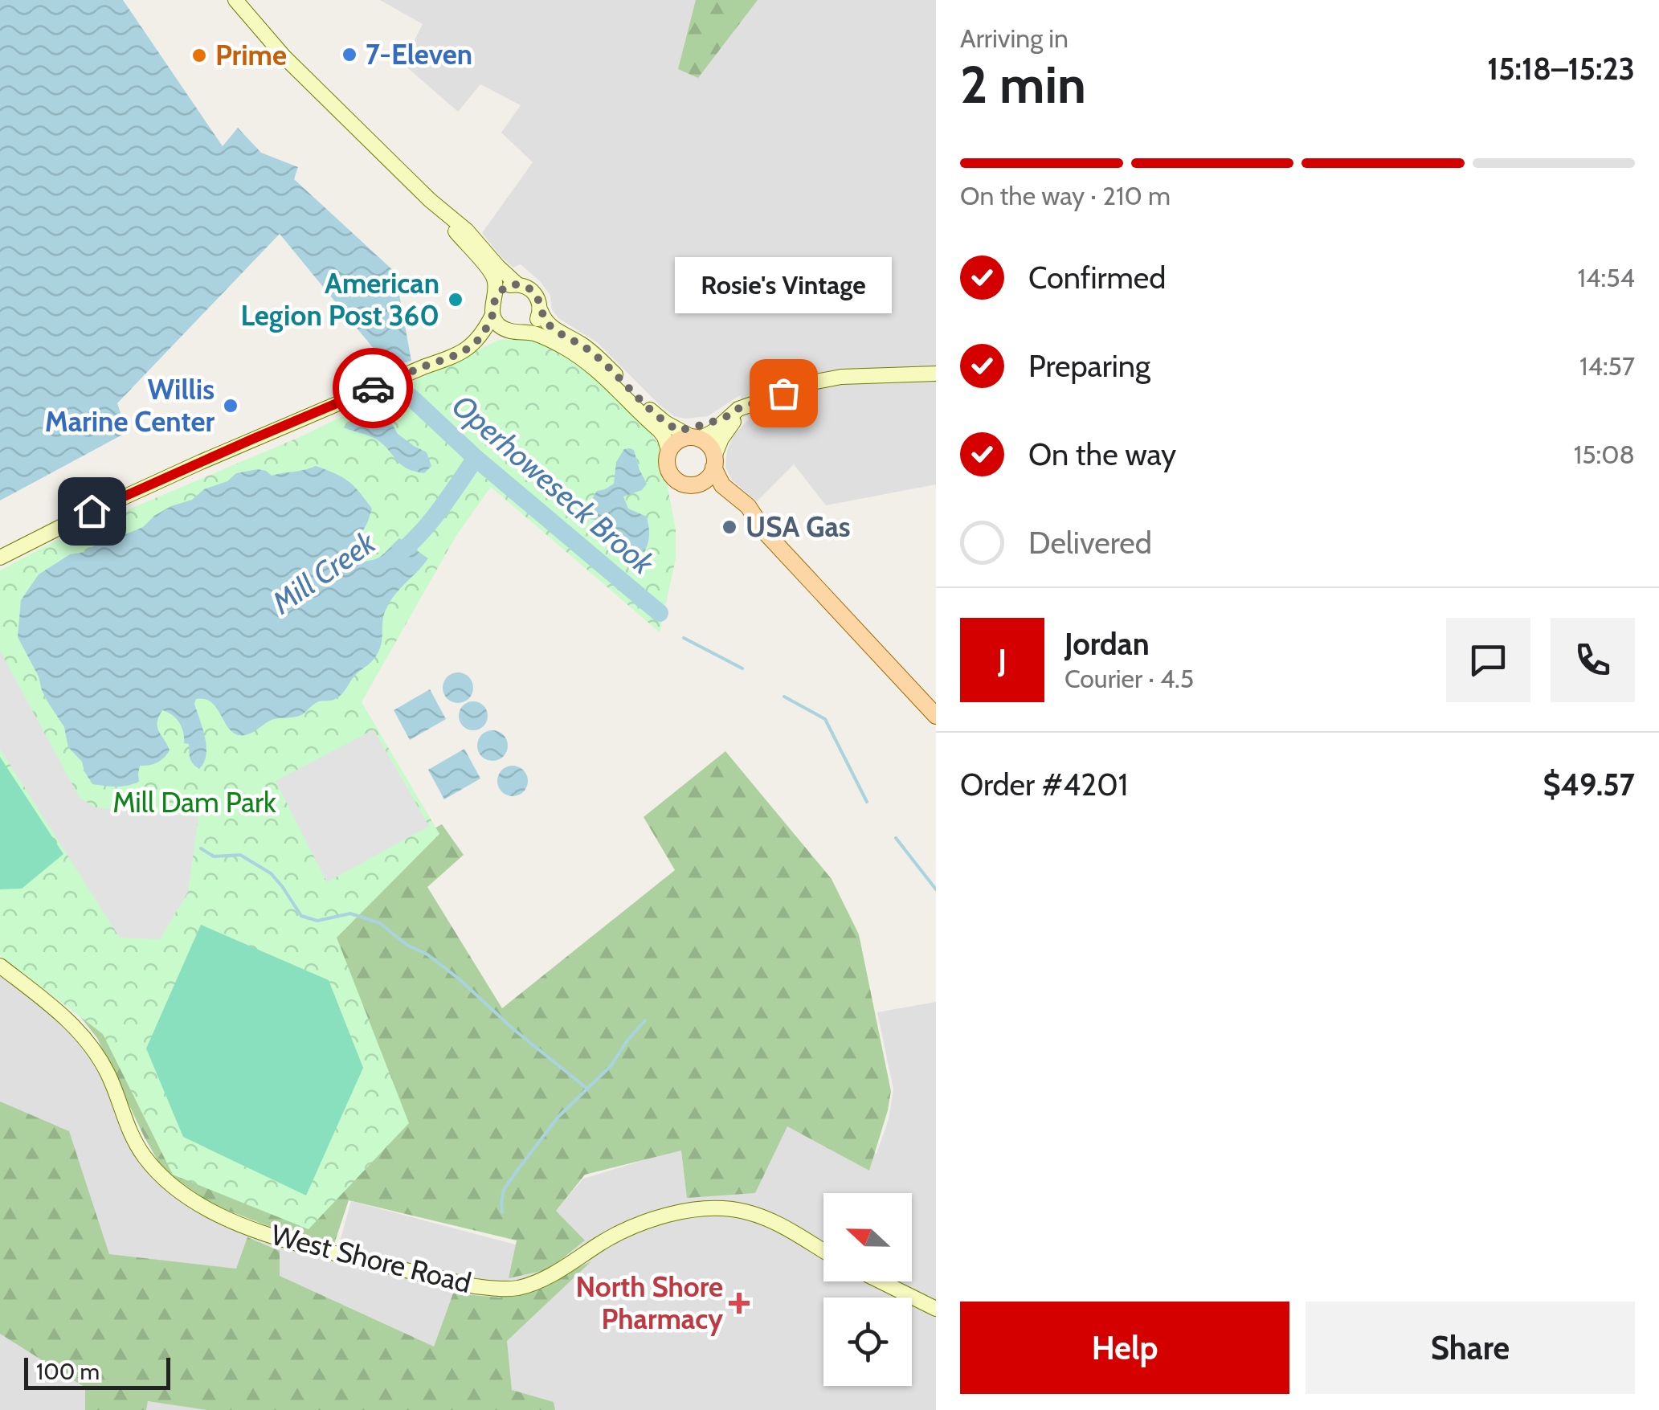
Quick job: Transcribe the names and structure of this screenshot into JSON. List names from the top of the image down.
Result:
{
  "streets": {
    "street": ["West Shore Road"]
  },
  "water": ["Operhoweseck Brook", "Mill Creek"],
  "parks": ["Mill Dam Park"],
  "places": {
    "other": [
      "7-Eleven",
      "Prime",
      "American Legion Post 360",
      "Rosie's Vintage",
      "Willis Marine Center",
      "USA Gas"
    ],
    "health": ["North Shore Pharmacy"]
  },
  "scale_bar": "100 m",
  "north": "left",
  "page": {
    "heading": ["2 min", "Arriving in", "15:18–15:23"],
    "panel": [
      "Jordan",
      "Courier · 4.5",
      "Order #4201",
      "$49.57"
    ],
    "bar": "On the way · 210 m",
    "list": [
      ["Confirmed", "14:54"],
      ["Preparing", "14:57"],
      ["On the way", "15:08"],
      "Delivered"
    ],
    "bubble": "Rosie's Vintage",
    "round": "J",
    "buttons": ["Help", "Share"],
    "scale": "100 m"
  }
}
